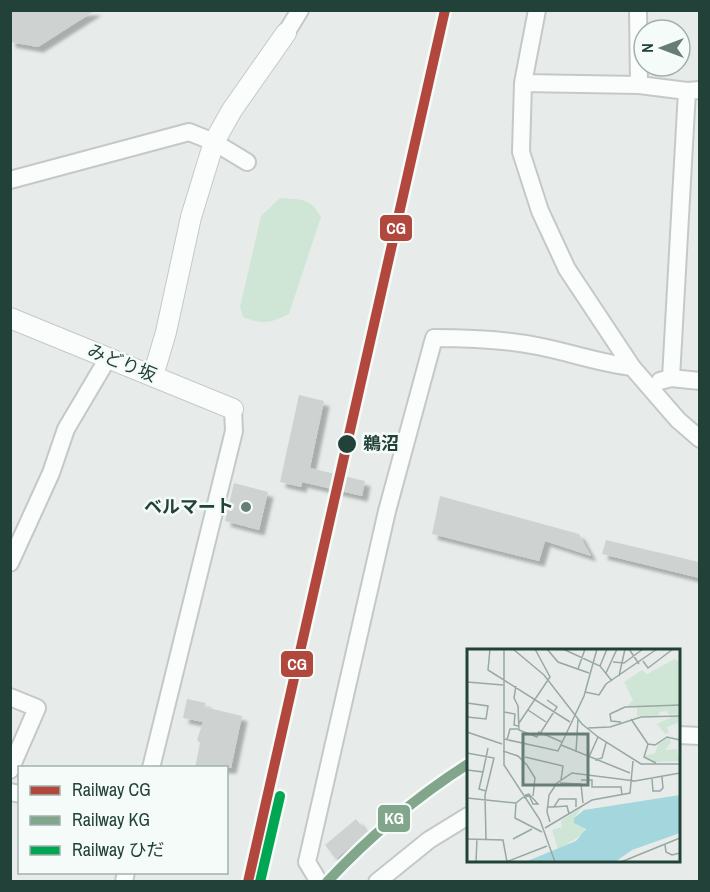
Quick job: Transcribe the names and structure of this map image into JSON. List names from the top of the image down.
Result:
{
  "streets": {
    "street": ["みどり坂"]
  },
  "places": ["鵜沼", "ベルマート"],
  "lines": ["rail line CG", "rail line KG", "rail line ひだ"],
  "legend": ["Railway CG", "Railway KG", "Railway ひだ"],
  "north": "left"
}
